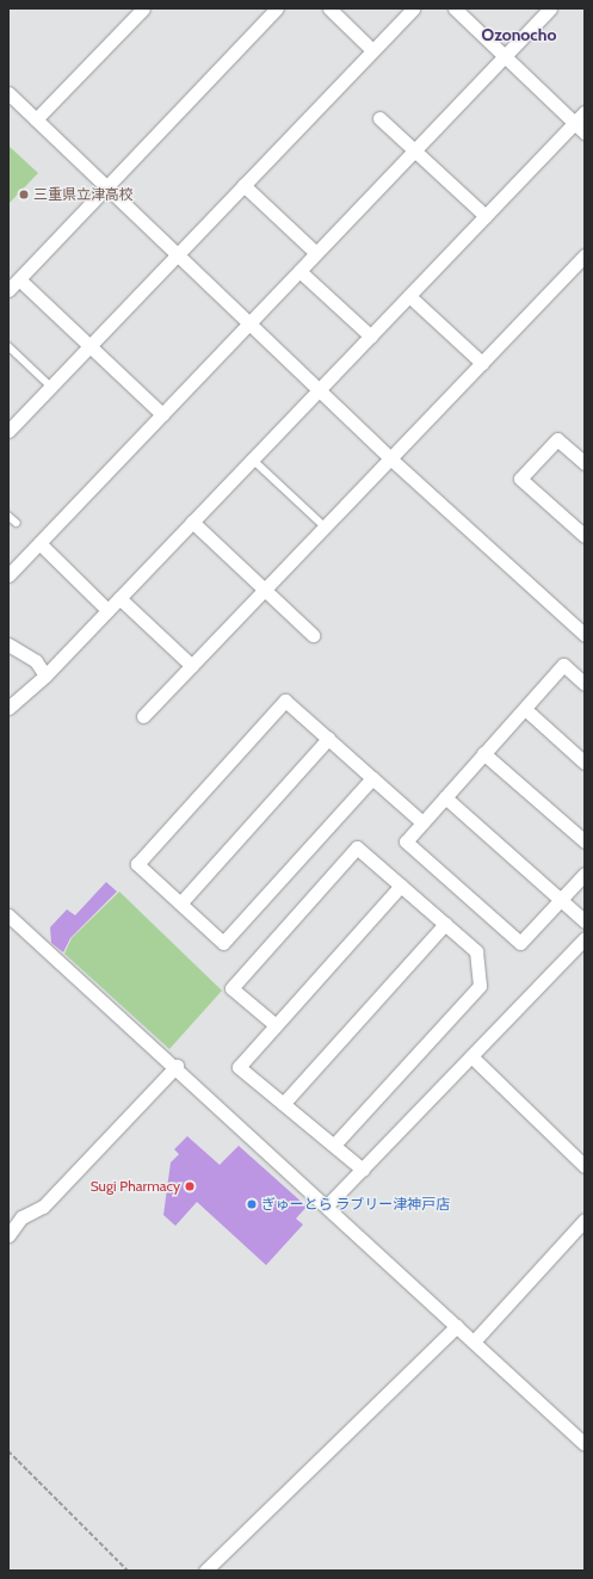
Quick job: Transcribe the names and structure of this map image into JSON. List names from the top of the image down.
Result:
{
  "districts": ["Ozonocho"],
  "places": ["三重県立津高校", "Sugi Pharmacy", "ぎゅーとら ラブリー津神戸店"]
}
